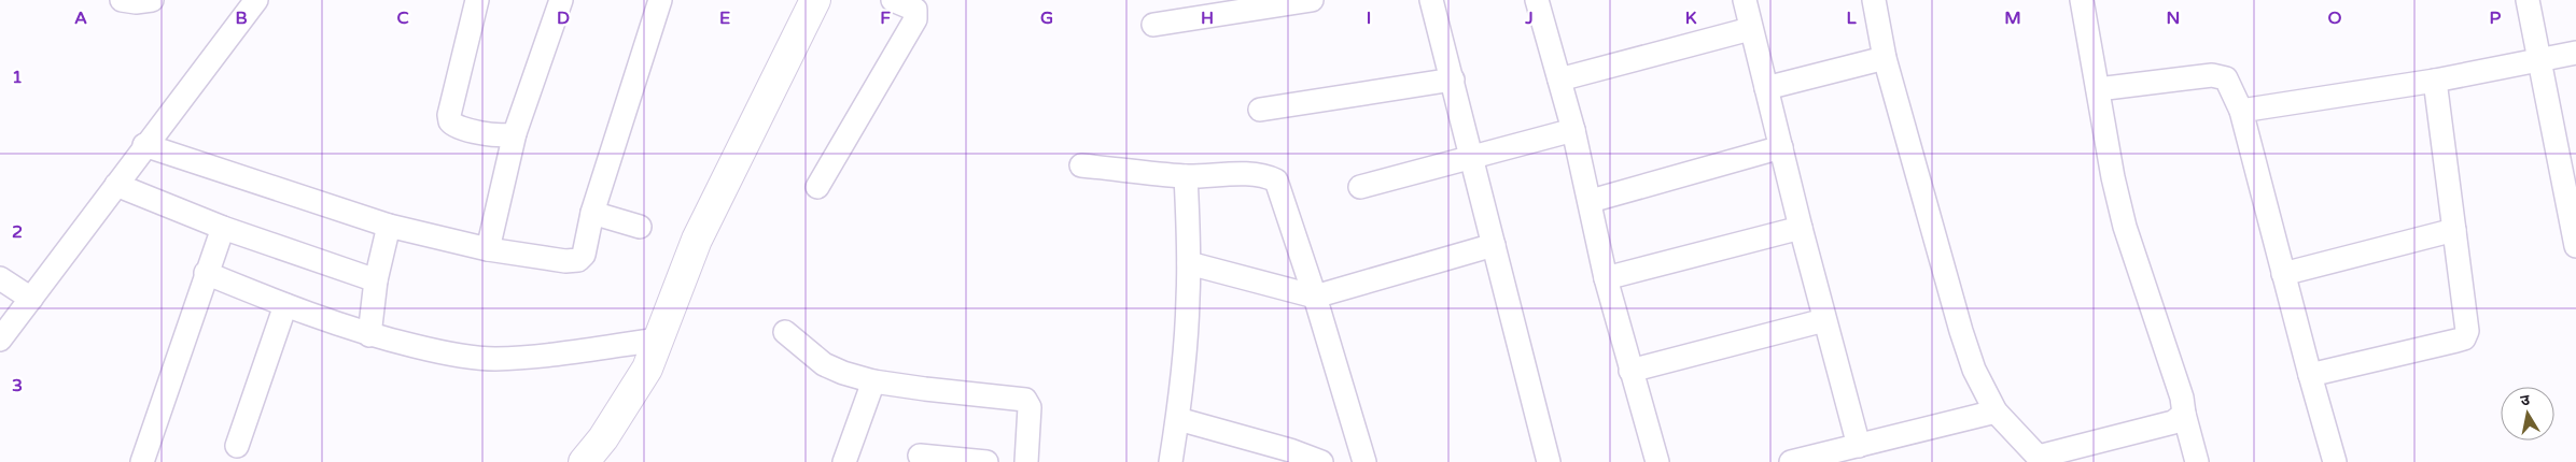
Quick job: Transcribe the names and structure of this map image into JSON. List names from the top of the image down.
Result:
{
  "north": "top",
  "grid": {
    "columns": [
      "A",
      "B",
      "C",
      "D",
      "E",
      "F",
      "G",
      "H",
      "I",
      "J",
      "K",
      "L",
      "M",
      "N",
      "O",
      "P"
    ],
    "rows": ["1", "2", "3"]
  }
}
